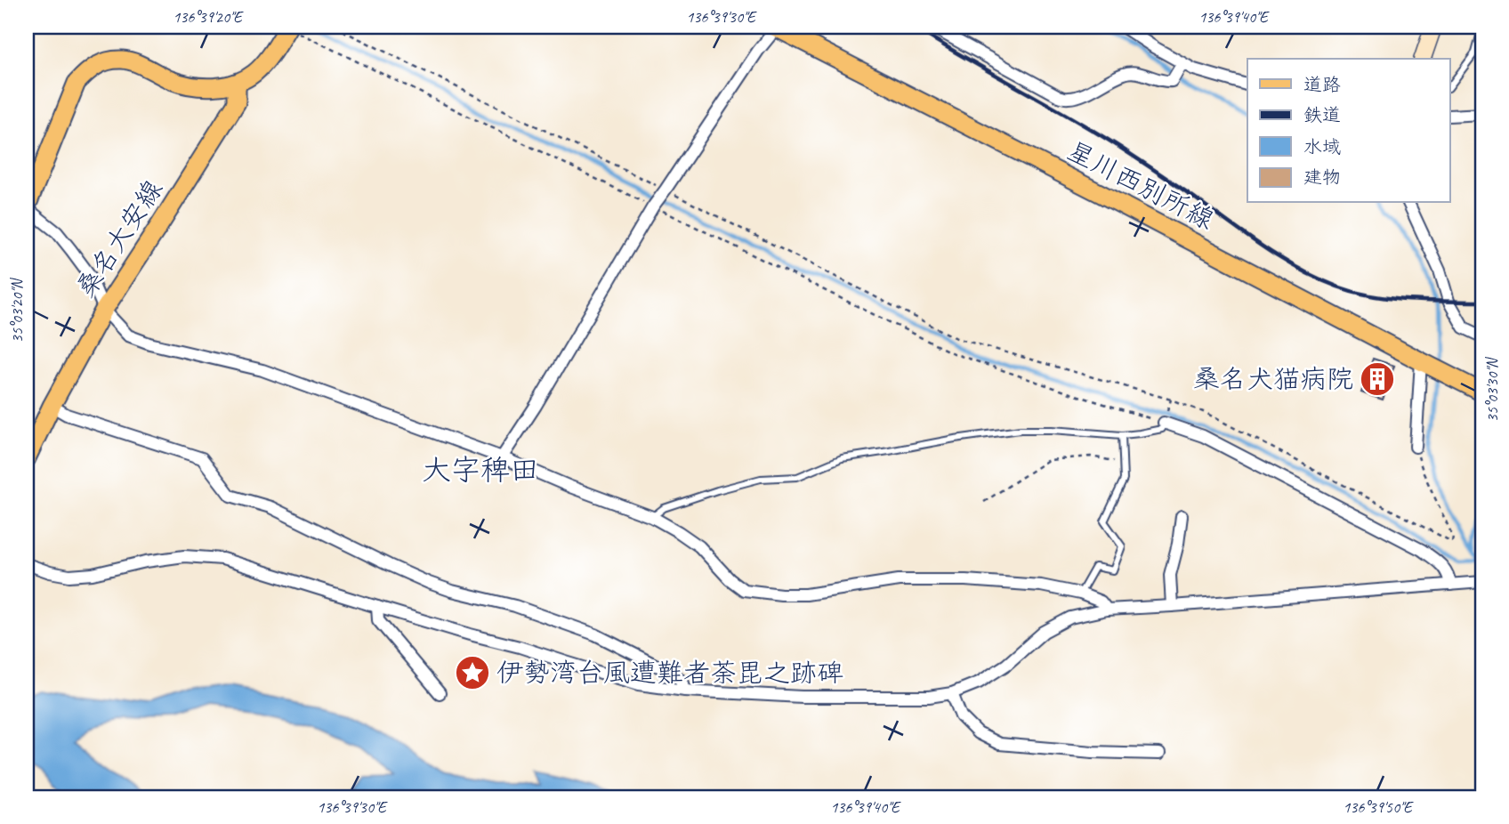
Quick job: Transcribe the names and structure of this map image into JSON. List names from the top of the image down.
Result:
{
  "streets": {
    "main road": ["星川西別所線", "桑名大安線"]
  },
  "districts": ["大字稗田"],
  "places": {
    "building": ["桑名犬猫病院"],
    "place": ["伊勢湾台風遭難者荼毘之跡碑"]
  },
  "legend": [
    "道路",
    "鉄道",
    "水域",
    "建物"
  ],
  "coordinates": [
    "136°39'20\"E",
    "136°39'30\"E",
    "136°39'40\"E",
    "35°03'20\"N",
    "35°03'30\"N",
    "136°39'50\"E"
  ]
}
